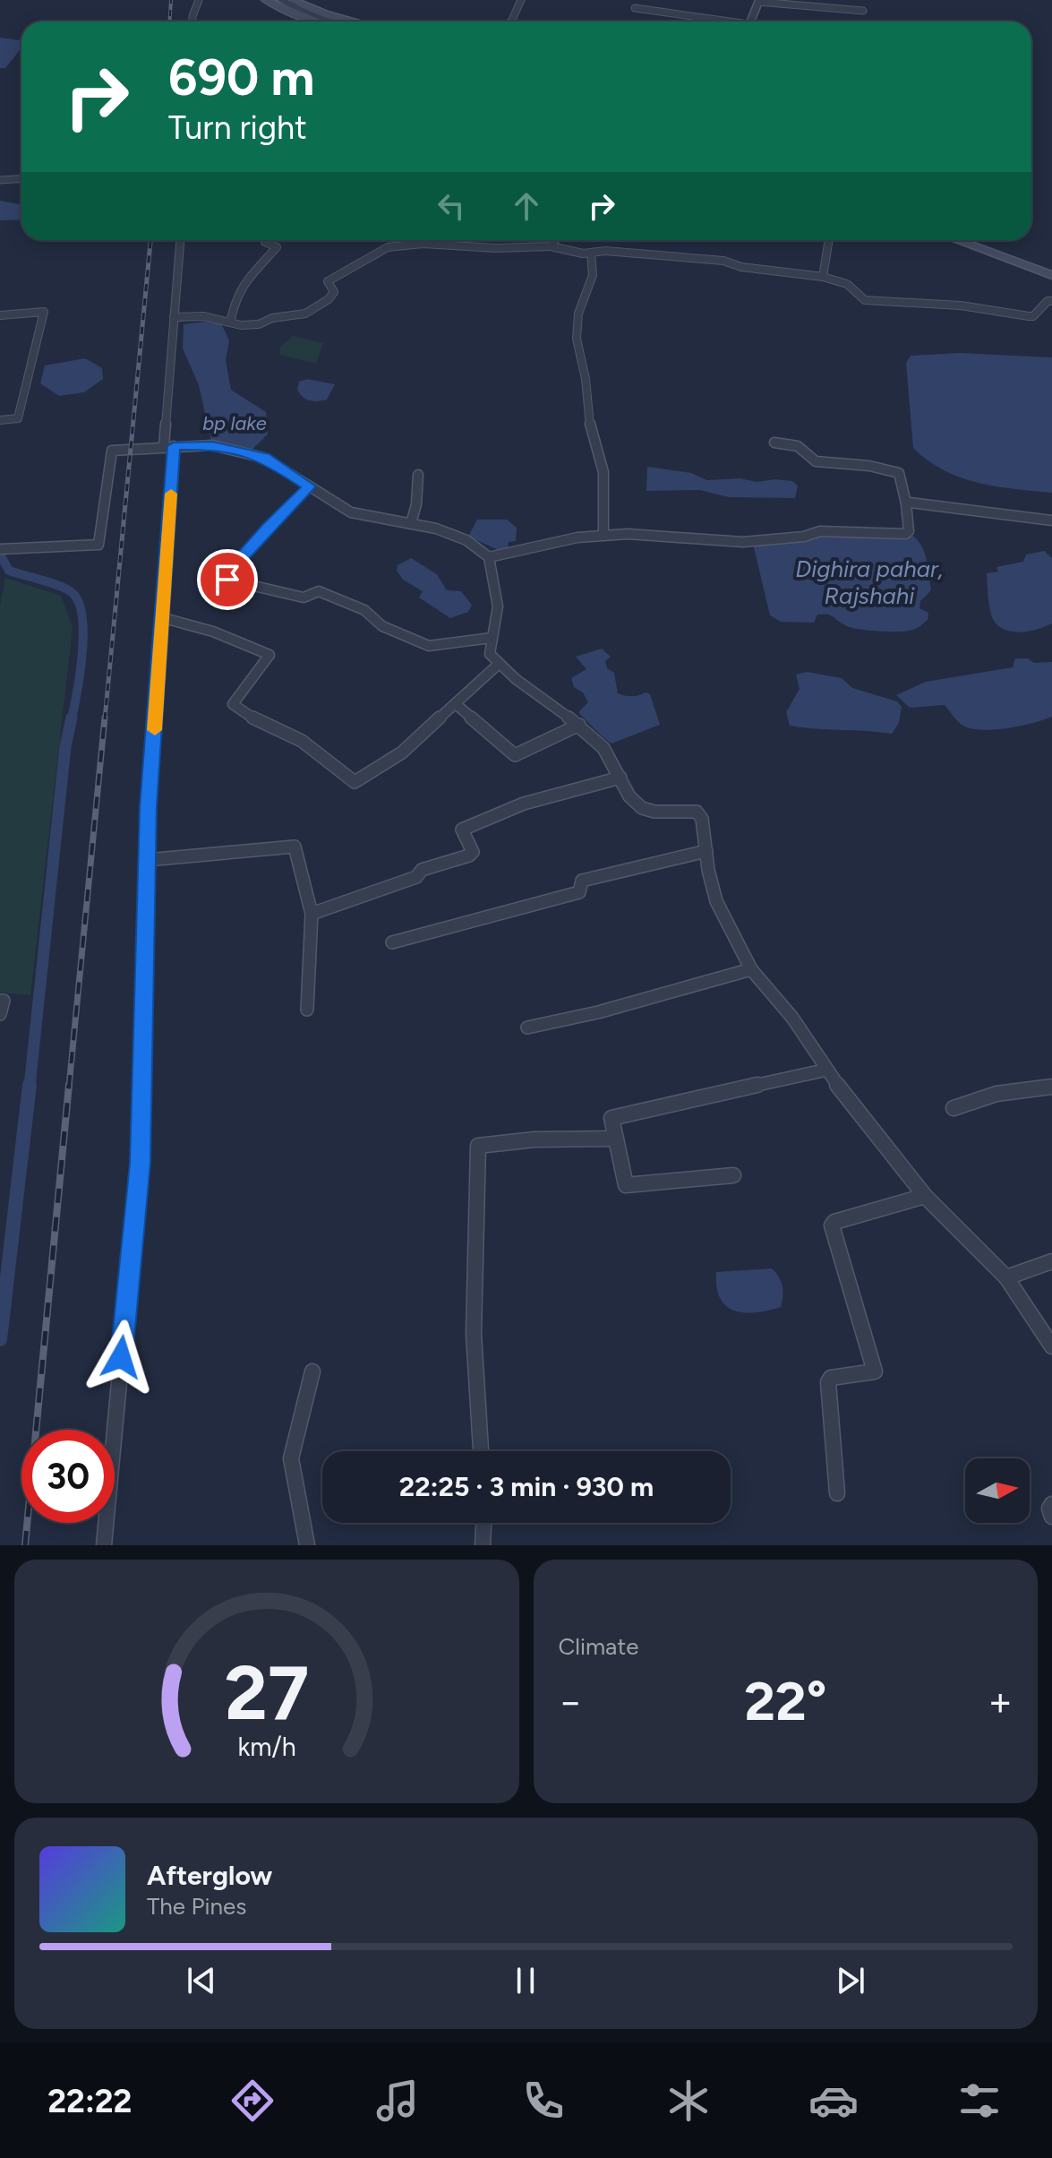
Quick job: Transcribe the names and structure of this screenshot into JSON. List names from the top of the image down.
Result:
{
  "water": ["bp lake", "Dighira pahar, Rajshahi"],
  "north": "right",
  "page": {
    "turn": ["690 m", "Turn right"],
    "limit": "30",
    "trip": "22:25 · 3 min · 930 m",
    "tile": "Climate",
    "heat": ["−", "22°", "+"],
    "song": ["Afterglow", "The Pines"],
    "tabs": "22:22",
    "gauge": ["27", "km/h"]
  }
}
